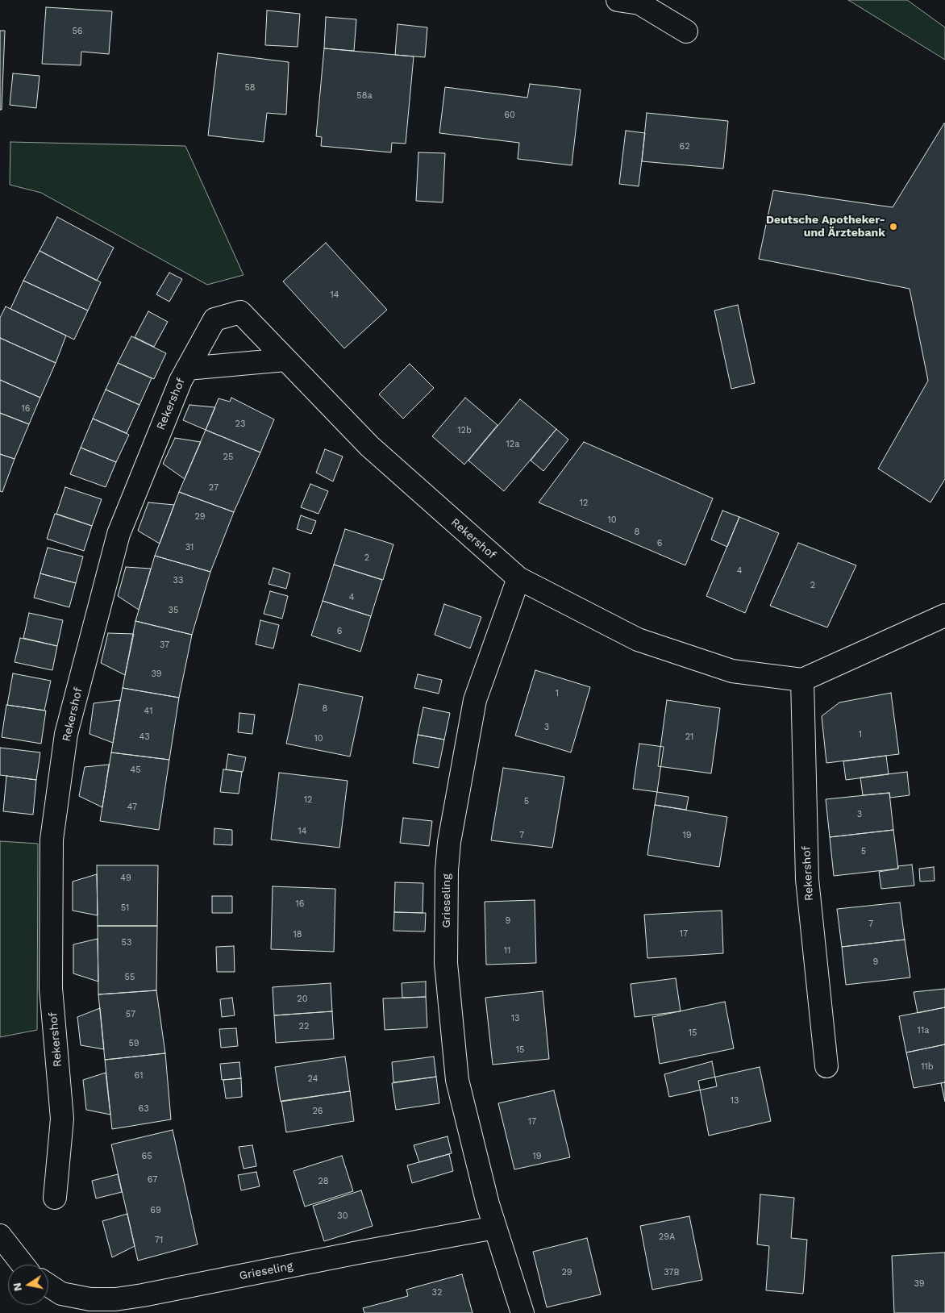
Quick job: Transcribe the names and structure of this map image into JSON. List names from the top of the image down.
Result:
{
  "streets": {
    "street": ["Rekershof", "Grieseling"]
  },
  "crossings": [
    ["Rekershof", "Grieseling"]
  ],
  "places": ["Deutsche Apotheker- und Ärztebank"],
  "house_numbers": [
    "56",
    "58",
    "58a",
    "60",
    "62",
    "14",
    "16",
    "23",
    "12b",
    "12a",
    "25",
    "27",
    "12",
    "29",
    "10",
    "8",
    "6",
    "31",
    "2",
    "4",
    "33",
    "2",
    "4",
    "35",
    "6",
    "37",
    "39",
    "1",
    "8",
    "41",
    "3",
    "1",
    "43",
    "21",
    "10",
    "45",
    "12",
    "5",
    "47",
    "3",
    "14",
    "7",
    "19",
    "5",
    "49",
    "16",
    "51",
    "9",
    "7",
    "17",
    "18",
    "53",
    "11",
    "9",
    "55",
    "20",
    "57",
    "13",
    "22",
    "11a",
    "15",
    "59",
    "15",
    "11b",
    "61",
    "24",
    "13",
    "63",
    "26",
    "17",
    "65",
    "19",
    "67",
    "28",
    "69",
    "30",
    "29A",
    "71",
    "29",
    "37B",
    "39",
    "32"
  ],
  "north": "left"
}
